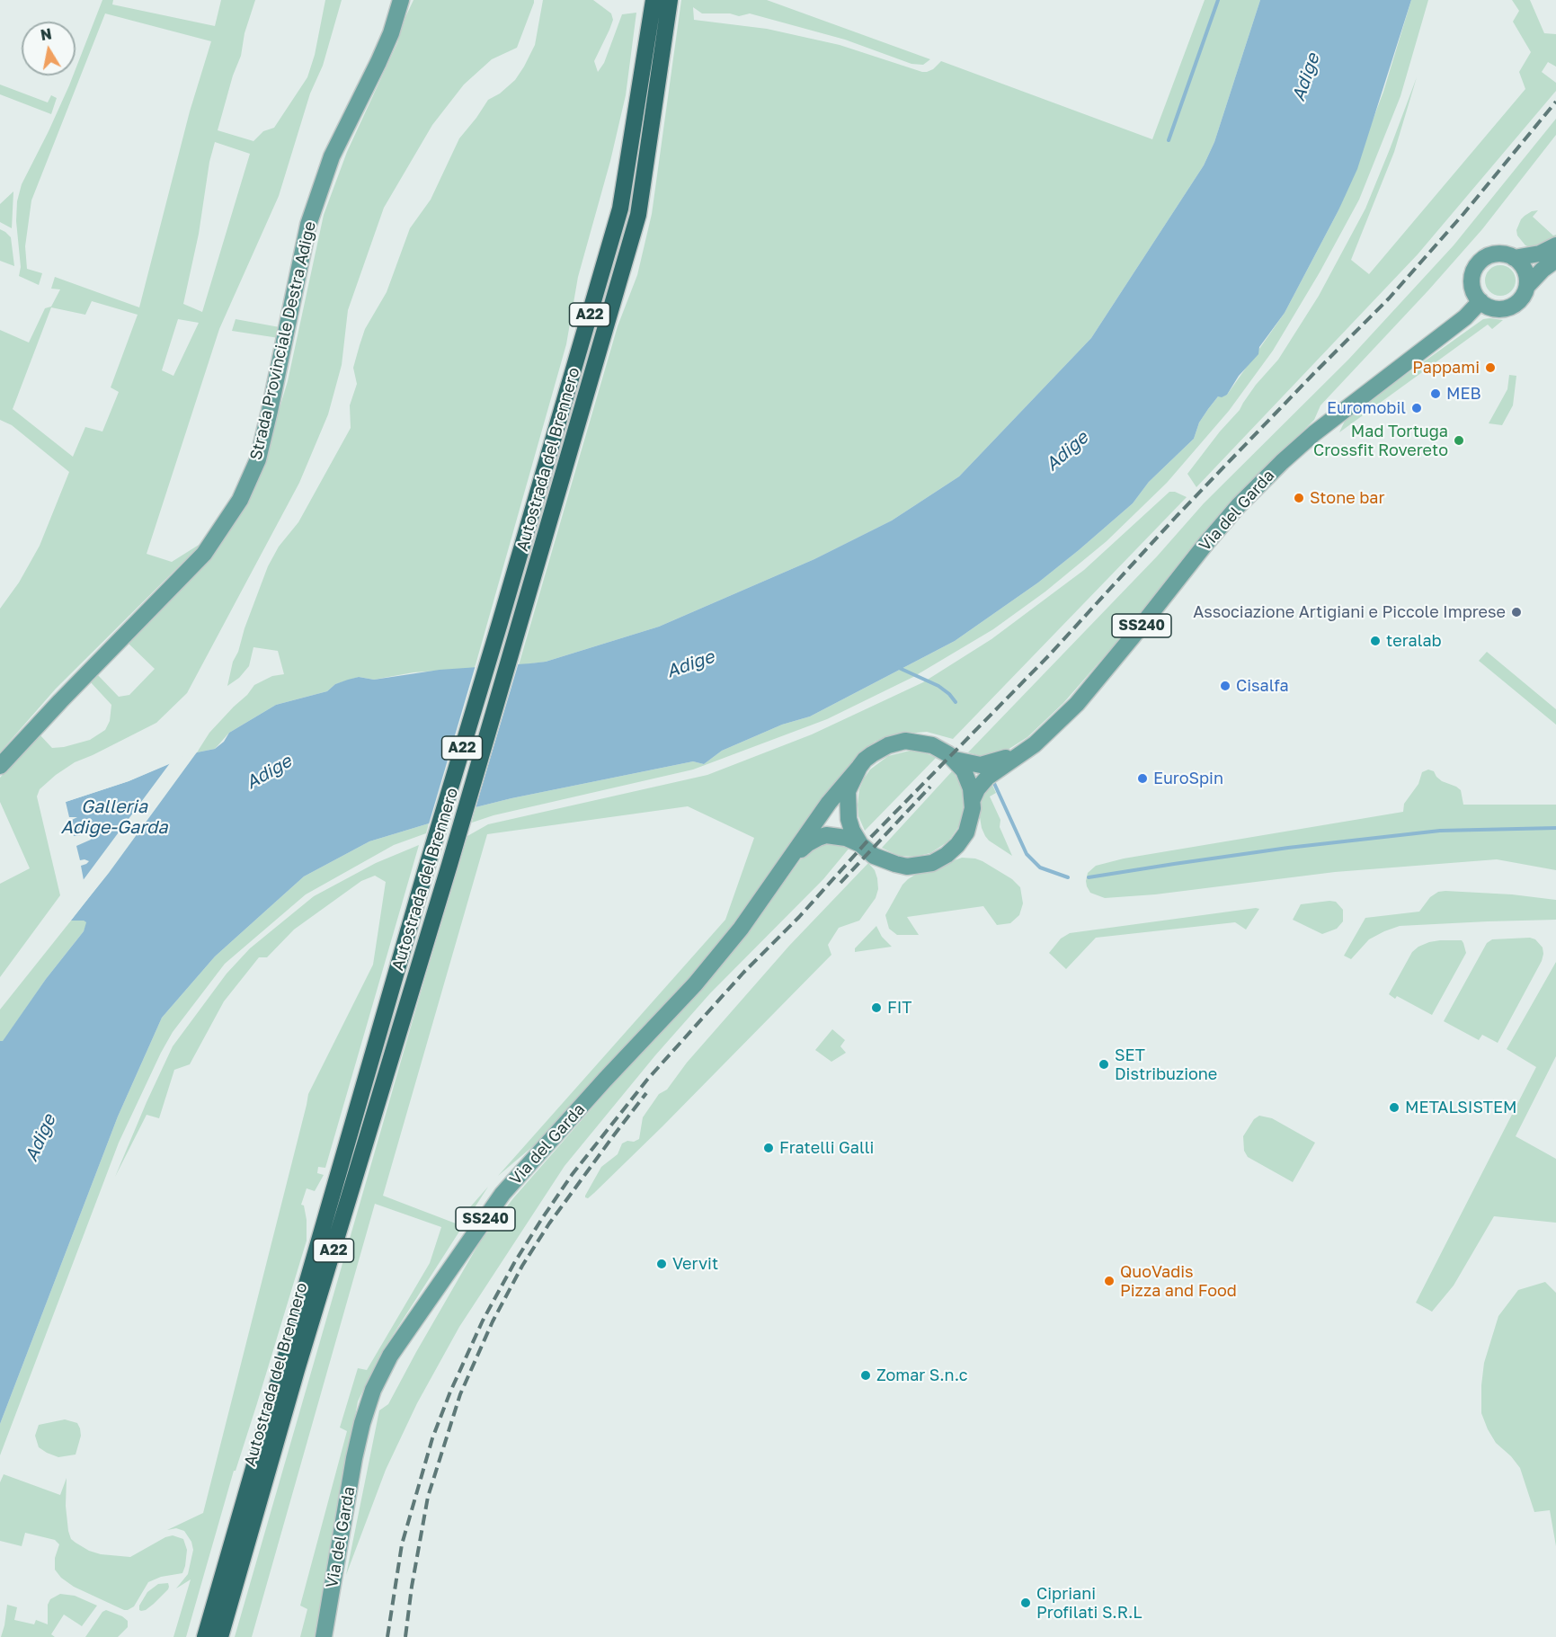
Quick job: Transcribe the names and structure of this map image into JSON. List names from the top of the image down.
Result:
{
  "streets": {
    "highway": ["A22", "Autostrada del Brennero"],
    "main road": ["Strada Provinciale Destra Adige", "Via del Garda", "SS240"]
  },
  "water": ["Adige", "Galleria Adige-Garda"],
  "places": [
    "Pappami",
    "MEB",
    "Euromobil",
    "Mad Tortuga Crossfit Rovereto",
    "Stone bar",
    "Associazione Artigiani e Piccole Imprese",
    "teralab",
    "Cisalfa",
    "EuroSpin",
    "FIT",
    "SET Distribuzione",
    "METALSISTEM",
    "Fratelli Galli",
    "Vervit",
    "QuoVadis Pizza and Food",
    "Zomar S.n.c",
    "Cipriani Profilati S.R.L"
  ],
  "north": "top"
}
